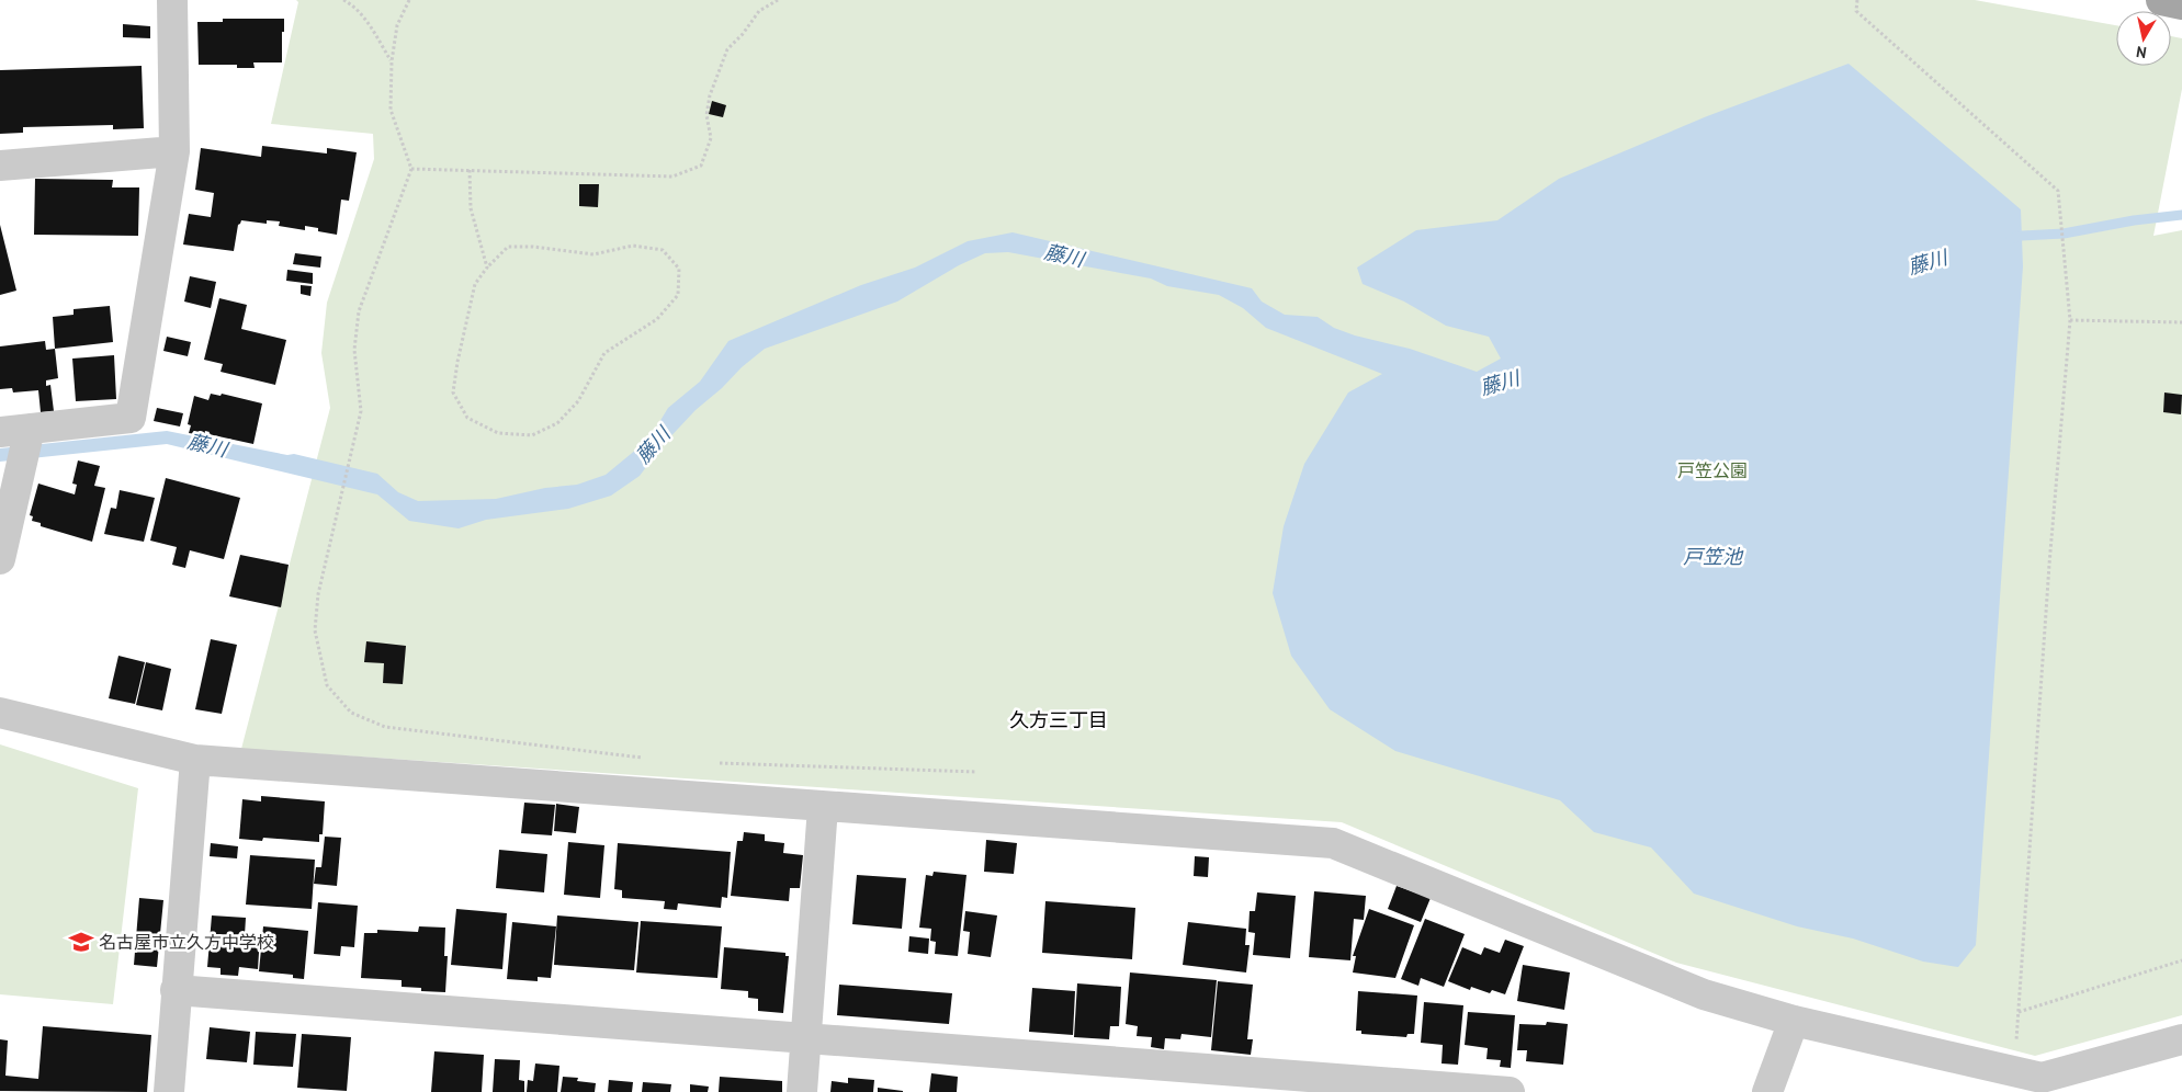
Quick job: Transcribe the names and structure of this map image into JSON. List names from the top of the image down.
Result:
{
  "districts": ["久方三丁目"],
  "water": ["藤川", "戸笠池"],
  "parks": ["戸笠公園"],
  "places": {
    "school or university": ["名古屋市立久方中学校"]
  },
  "north": "bottom"
}
